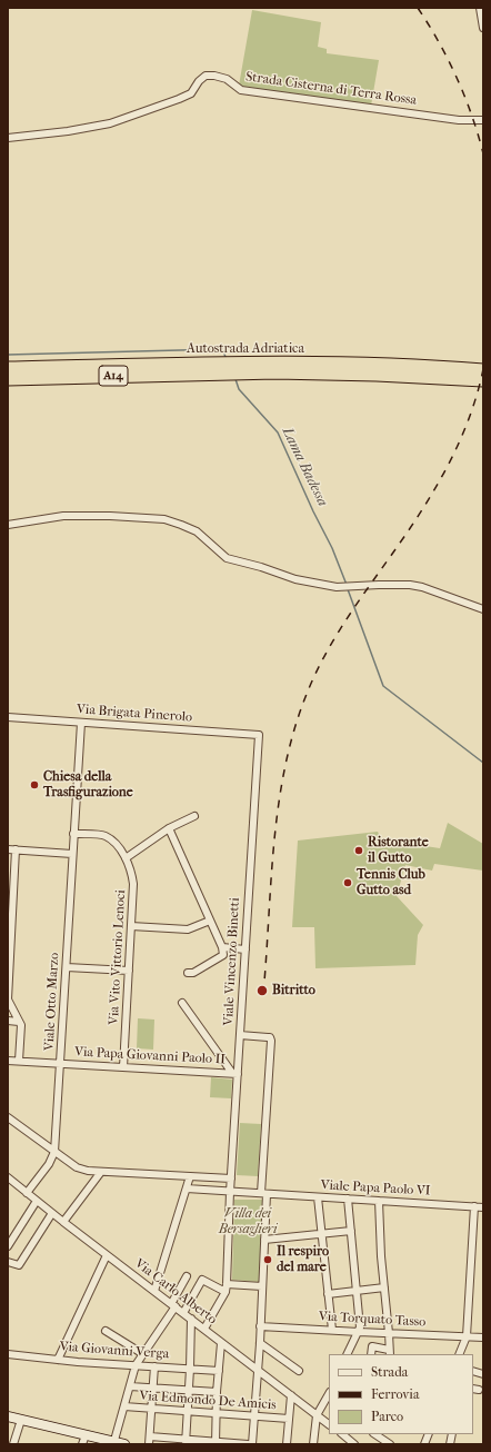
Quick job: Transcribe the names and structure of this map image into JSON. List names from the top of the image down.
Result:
{
  "streets": {
    "highway": ["Autostrada Adriatica", "A14"],
    "street": [
      "Strada Cisterna di Terra Rossa",
      "Via Brigata Pinerolo",
      "Via Vito Vittorio Lenoci",
      "Viale Vincenzo Binetti",
      "Viale Otto Marzo",
      "Via Papa Giovanni Paolo II",
      "Viale Papa Paolo VI",
      "Via Carlo Alberto",
      "Via Torquato Tasso",
      "Via Giovanni Verga",
      "Via Edmondo De Amicis"
    ]
  },
  "crossings": [
    ["Via Brigata Pinerolo", "Viale Vincenzo Binetti"],
    ["Via Brigata Pinerolo", "Viale Otto Marzo"],
    ["Via Vito Vittorio Lenoci", "Viale Otto Marzo"],
    ["Via Vito Vittorio Lenoci", "Via Papa Giovanni Paolo II"],
    ["Viale Vincenzo Binetti", "Via Papa Giovanni Paolo II"],
    ["Viale Vincenzo Binetti", "Viale Papa Paolo VI"],
    ["Viale Otto Marzo", "Via Papa Giovanni Paolo II"]
  ],
  "water": ["Lama Badessa"],
  "parks": ["Villa dei Bersaglieri"],
  "places": [
    "Chiesa della Trasfigurazione",
    "Ristorante il Gutto",
    "Tennis Club Gutto asd",
    "Bitritto",
    "Il respiro del mare"
  ],
  "legend": ["Strada", "Ferrovia", "Parco"]
}
